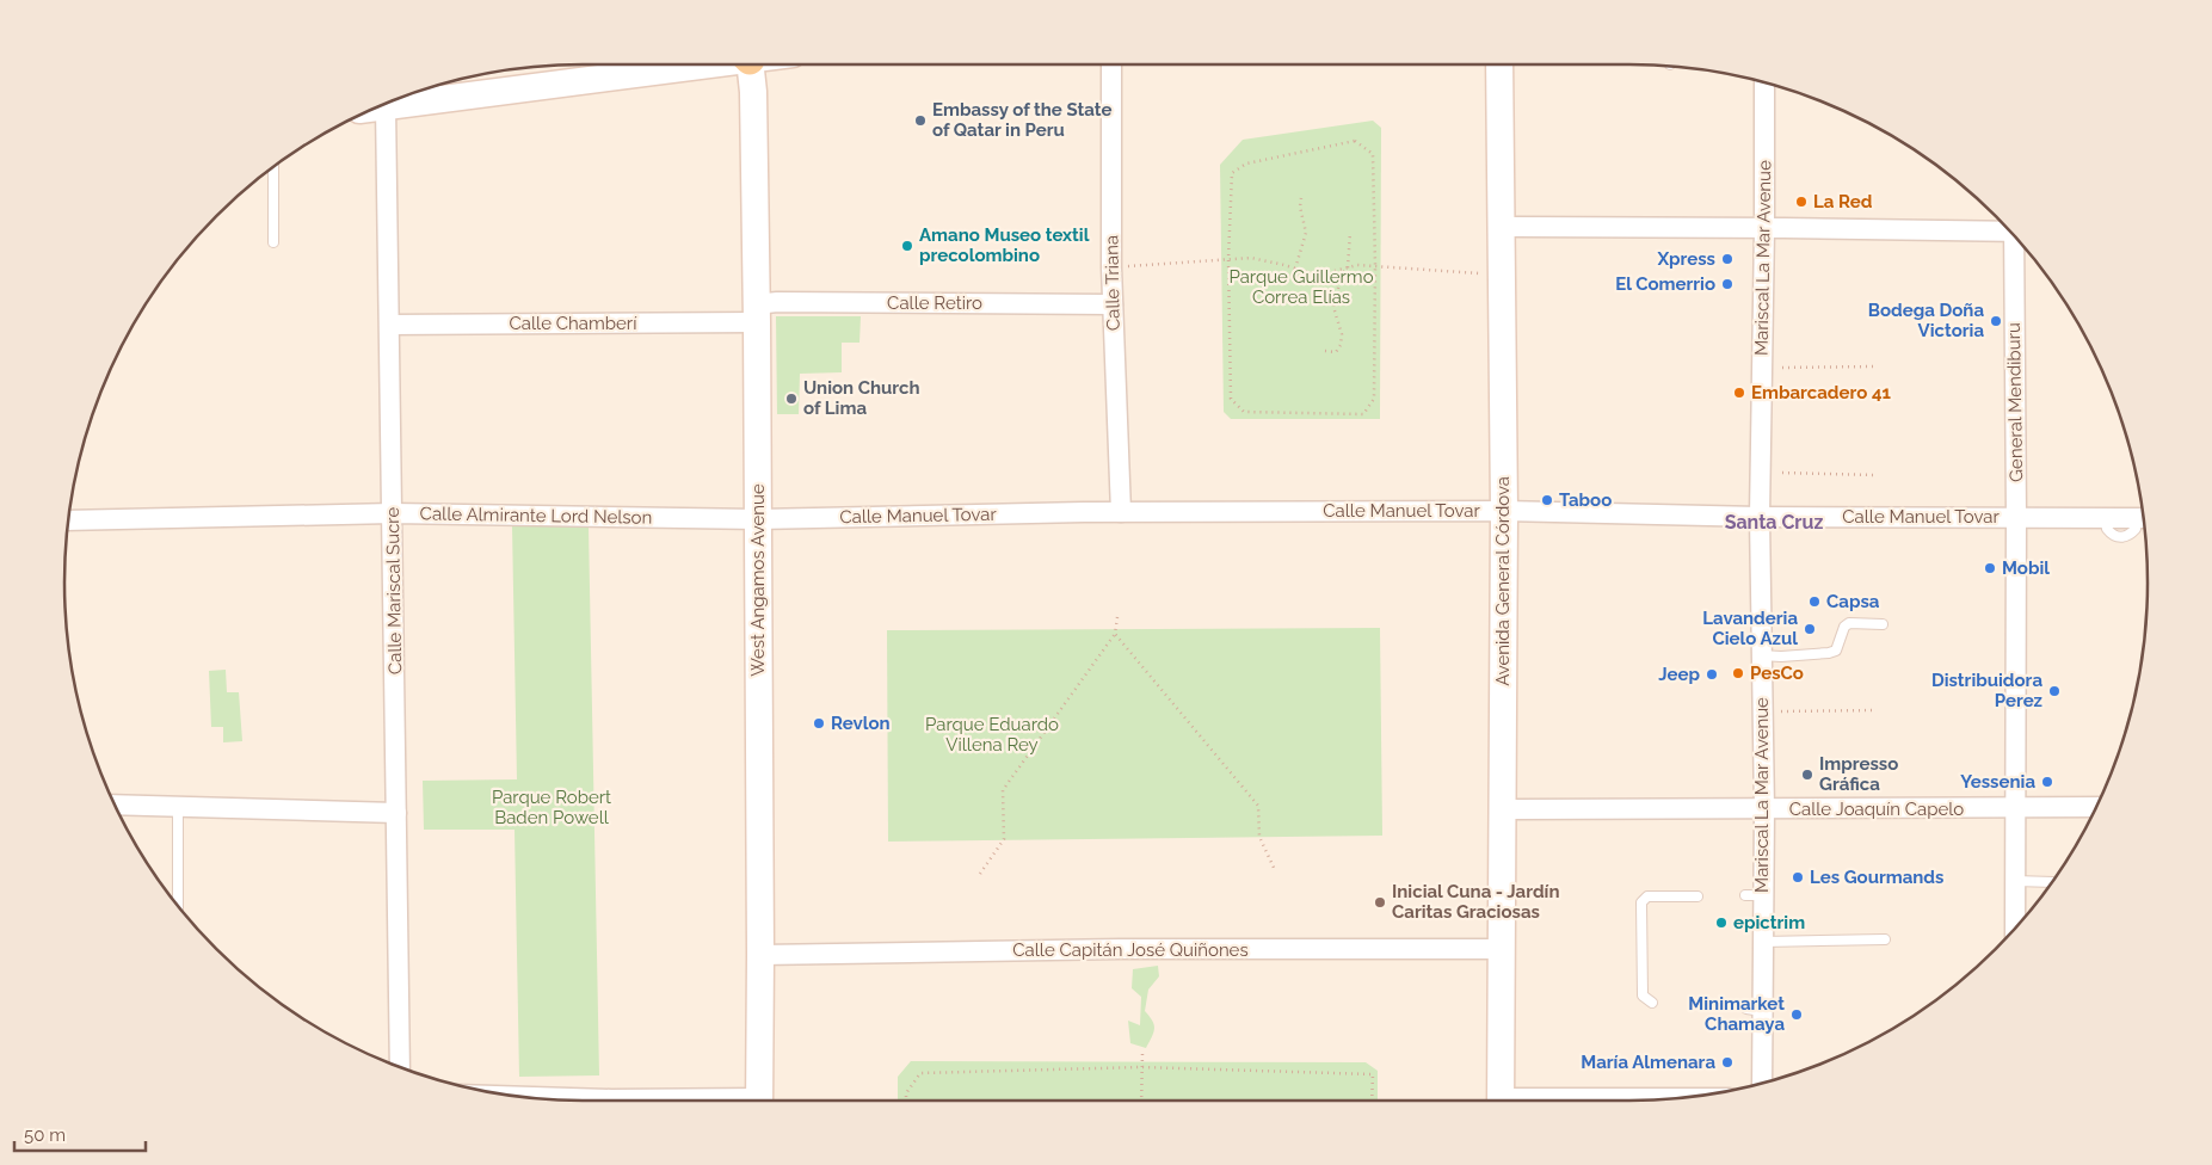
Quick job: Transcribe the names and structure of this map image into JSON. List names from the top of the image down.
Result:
{
  "streets": {
    "street": [
      "Mariscal La Mar Avenue",
      "Calle Triana",
      "Calle Retiro",
      "Calle Chamberí",
      "General Mendiburu",
      "Calle Manuel Tovar",
      "Calle Almirante Lord Nelson",
      "West Angamos Avenue",
      "Avenida General Córdova",
      "Calle Mariscal Sucre",
      "Calle Joaquín Capelo",
      "Calle Capitán José Quiñones"
    ]
  },
  "crossings": [
    ["Mariscal La Mar Avenue", "Calle Manuel Tovar"],
    ["Mariscal La Mar Avenue", "Calle Joaquín Capelo"],
    ["Calle Triana", "Calle Retiro"],
    ["Calle Triana", "Calle Manuel Tovar"],
    ["Calle Retiro", "Calle Chamberí"],
    ["Calle Retiro", "West Angamos Avenue"],
    ["Calle Chamberí", "West Angamos Avenue"],
    ["Calle Chamberí", "Calle Mariscal Sucre"],
    ["General Mendiburu", "Calle Manuel Tovar"],
    ["General Mendiburu", "Calle Joaquín Capelo"],
    ["Calle Manuel Tovar", "Calle Almirante Lord Nelson"],
    ["Calle Manuel Tovar", "West Angamos Avenue"],
    ["Calle Manuel Tovar", "Avenida General Córdova"],
    ["Calle Almirante Lord Nelson", "West Angamos Avenue"],
    ["Calle Almirante Lord Nelson", "Calle Mariscal Sucre"],
    ["West Angamos Avenue", "Calle Capitán José Quiñones"],
    ["Avenida General Córdova", "Calle Joaquín Capelo"],
    ["Avenida General Córdova", "Calle Capitán José Quiñones"]
  ],
  "districts": ["Santa Cruz"],
  "parks": ["Parque Guillermo Correa Elías", "Parque Eduardo Villena Rey", "Parque Robert Baden Powell"],
  "places": [
    "Embassy of the State of Qatar in Peru",
    "La Red",
    "Amano Museo textil precolombino",
    "Xpress",
    "El Comerrio",
    "Bodega Doña Victoria",
    "Embarcadero 41",
    "Union Church of Lima",
    "Taboo",
    "Mobil",
    "Capsa",
    "Lavanderia Cielo Azul",
    "PesCo",
    "Jeep",
    "Distribuidora Perez",
    "Revlon",
    "Impresso Gráfica",
    "Yessenia",
    "Les Gourmands",
    "Inicial Cuna - Jardín Caritas Graciosas",
    "epictrim",
    "Minimarket Chamaya",
    "María Almenara"
  ],
  "scale_bar": "50 m"
}
